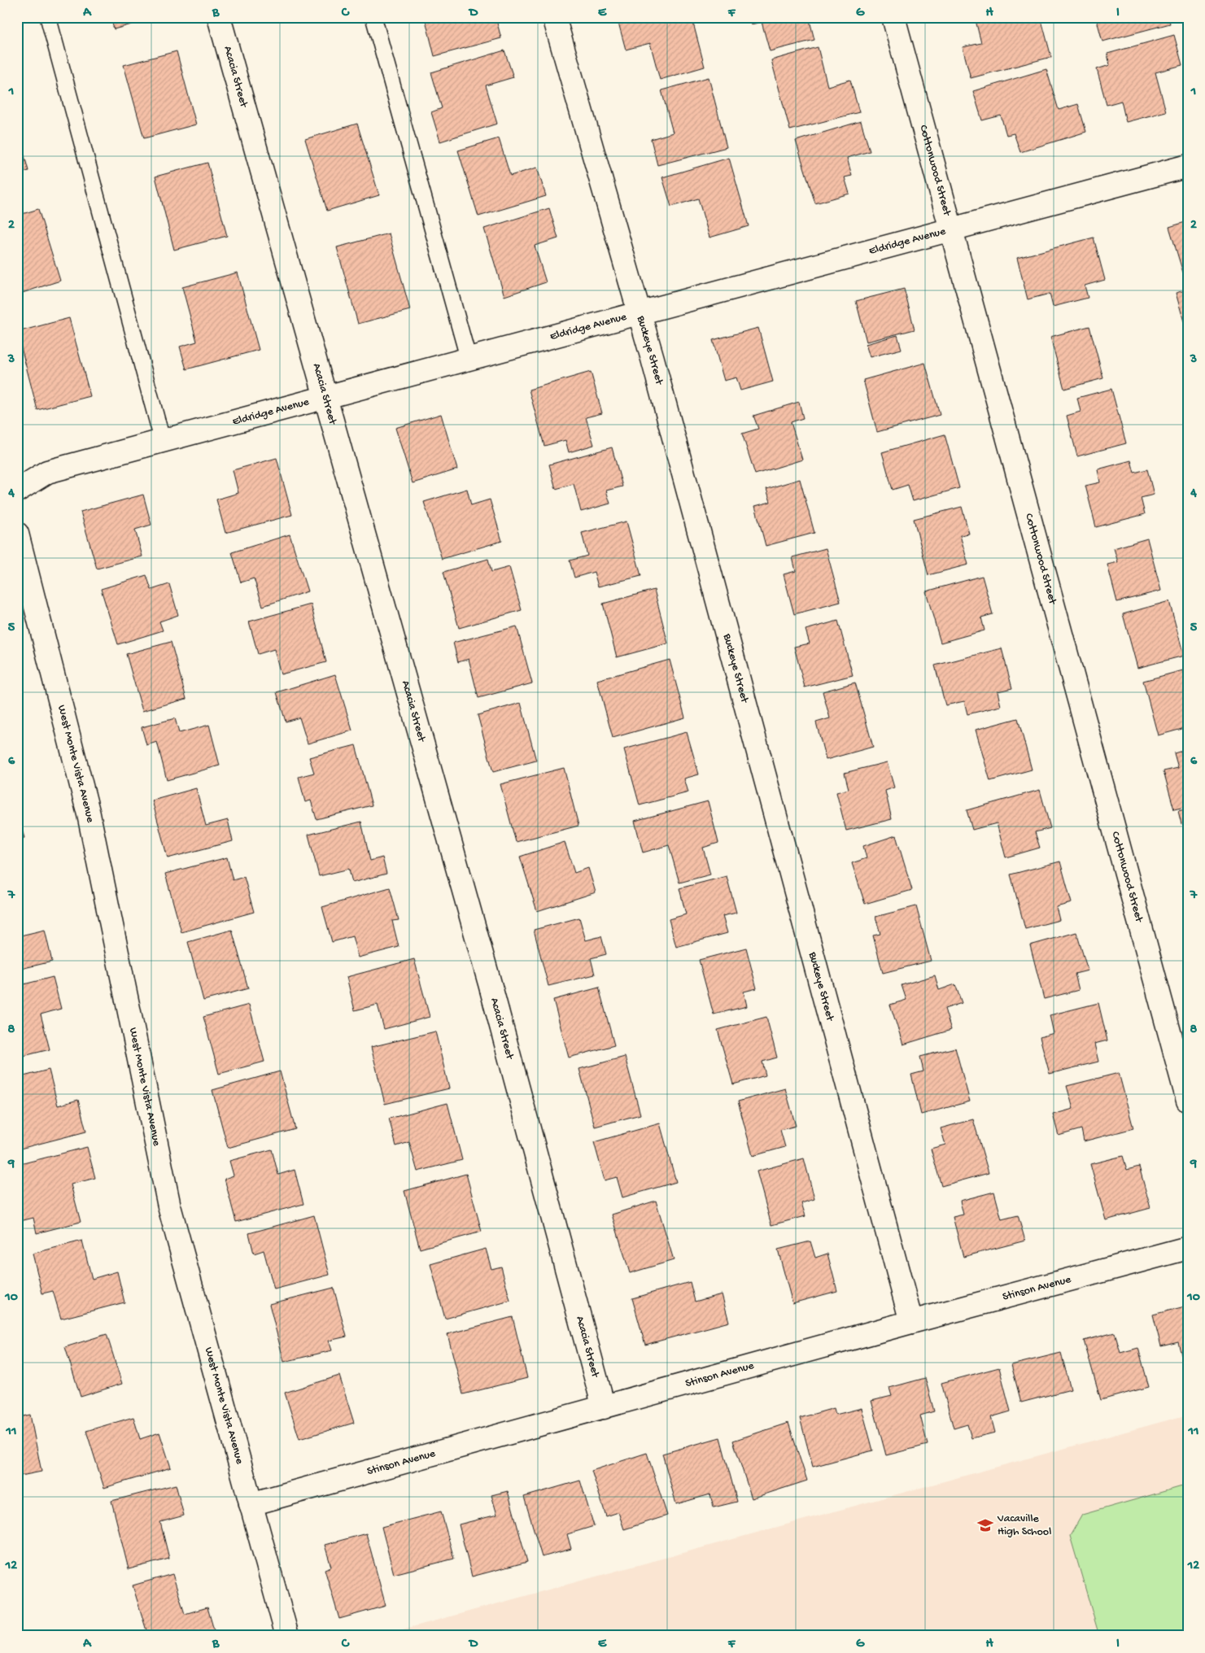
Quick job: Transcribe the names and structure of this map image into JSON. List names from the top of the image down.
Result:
{
  "streets": {
    "street": [
      "Acacia Street",
      "Cottonwood Street",
      "Eldridge Avenue",
      "Buckeye Street",
      "West Monte Vista Avenue",
      "Stinson Avenue"
    ]
  },
  "crossings": [
    ["Acacia Street", "Eldridge Avenue"],
    ["Acacia Street", "Stinson Avenue"],
    ["Cottonwood Street", "Eldridge Avenue"],
    ["Eldridge Avenue", "Buckeye Street"],
    ["Buckeye Street", "Stinson Avenue"],
    ["West Monte Vista Avenue", "Stinson Avenue"]
  ],
  "places": {
    "school or university": ["Vacaville High School"]
  },
  "grid": {
    "columns": [
      "A",
      "B",
      "C",
      "D",
      "E",
      "F",
      "G",
      "H",
      "I"
    ],
    "rows": [
      "1",
      "2",
      "3",
      "4",
      "5",
      "6",
      "7",
      "8",
      "9",
      "10",
      "11",
      "12"
    ]
  }
}
